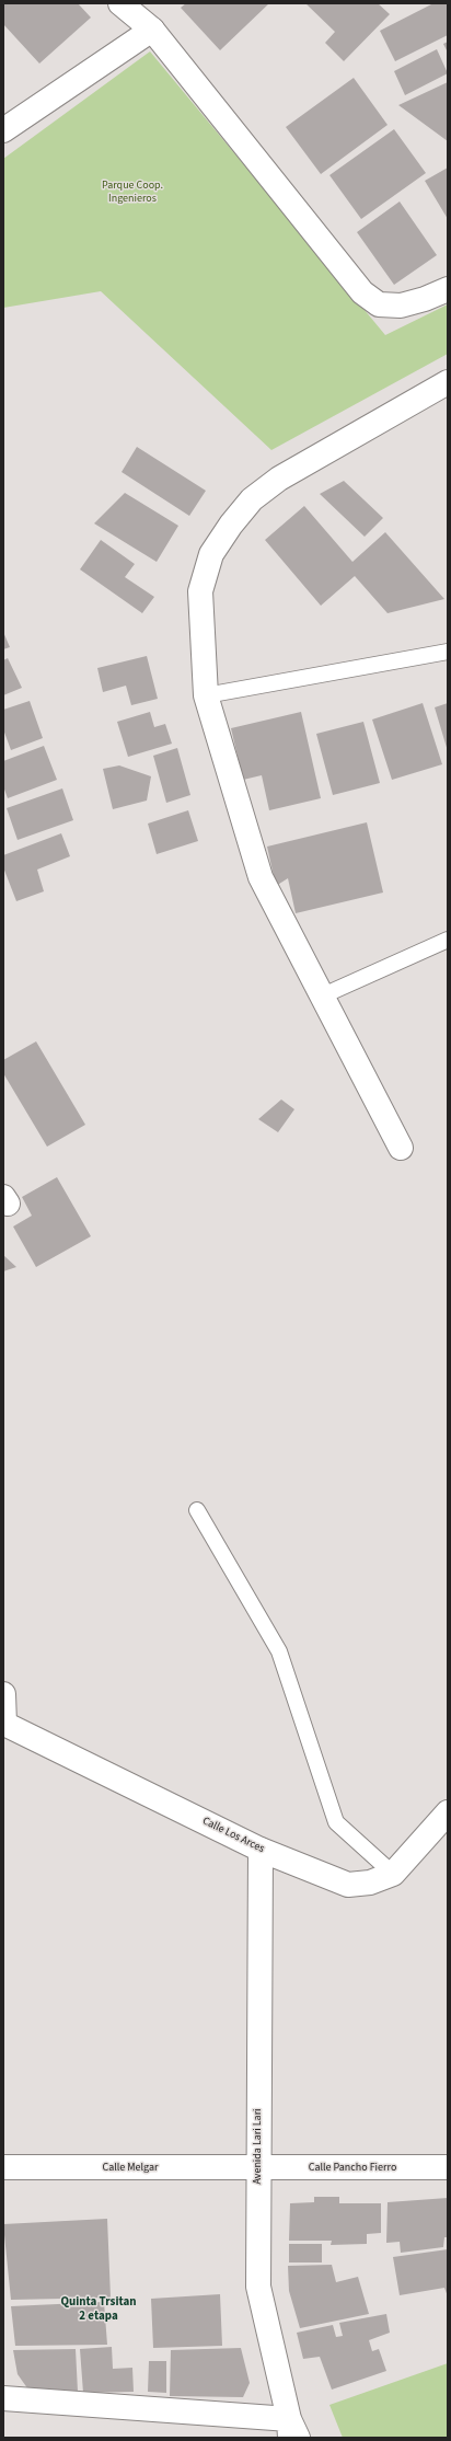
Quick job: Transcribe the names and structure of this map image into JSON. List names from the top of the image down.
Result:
{
  "streets": {
    "street": [
      "Calle Los Arces",
      "Avenida Lari Lari",
      "Calle Melgar",
      "Calle Pancho Fierro"
    ]
  },
  "crossings": [
    ["Calle Los Arces", "Avenida Lari Lari"],
    ["Avenida Lari Lari", "Calle Melgar"],
    ["Avenida Lari Lari", "Calle Pancho Fierro"],
    ["Calle Melgar", "Calle Pancho Fierro"]
  ],
  "districts": ["Quinta Trsitan 2 etapa"],
  "parks": ["Parque Coop. Ingenieros"]
}
